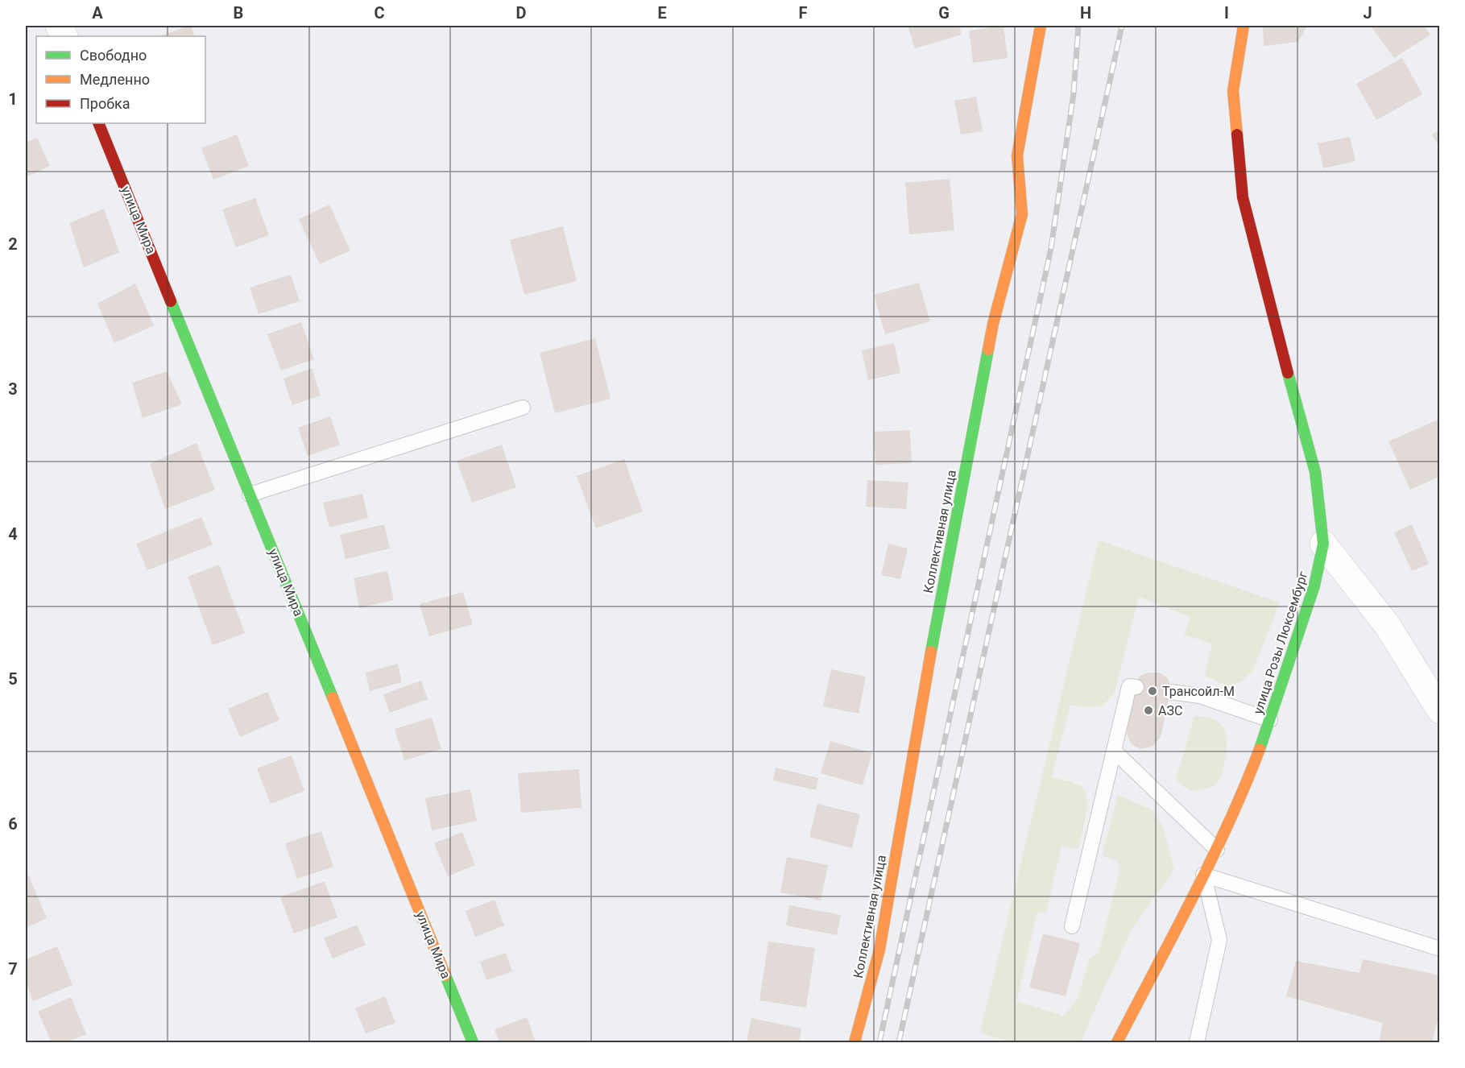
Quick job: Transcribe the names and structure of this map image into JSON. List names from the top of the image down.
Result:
{
  "streets": {
    "street": ["улица Мира", "Коллективная улица", "улица Розы Люксембург"]
  },
  "places": ["Трансойл-М", "АЗС"],
  "legend": ["Свободно", "Медленно", "Пробка"],
  "grid": {
    "columns": [
      "A",
      "B",
      "C",
      "D",
      "E",
      "F",
      "G",
      "H",
      "I",
      "J"
    ],
    "rows": [
      "1",
      "2",
      "3",
      "4",
      "5",
      "6",
      "7"
    ]
  }
}
